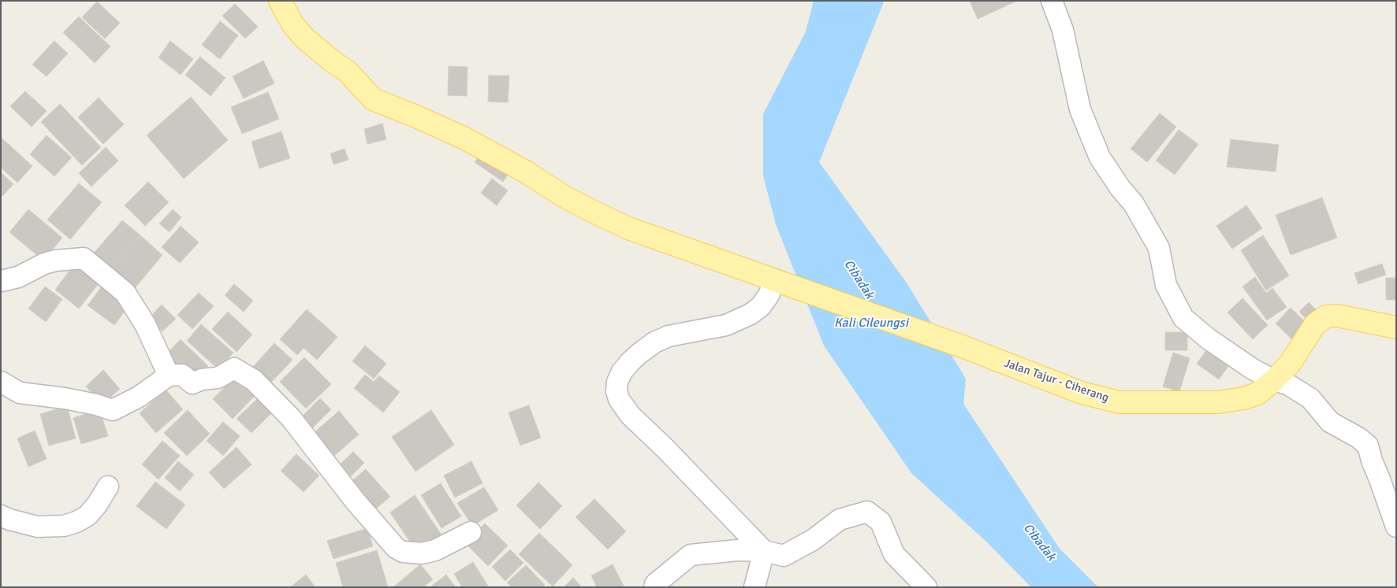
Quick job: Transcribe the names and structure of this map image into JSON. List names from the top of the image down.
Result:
{
  "streets": {
    "main road": ["Jalan Tajur - Ciherang"]
  },
  "water": ["Cibadak", "Kali Cileungsi"]
}
